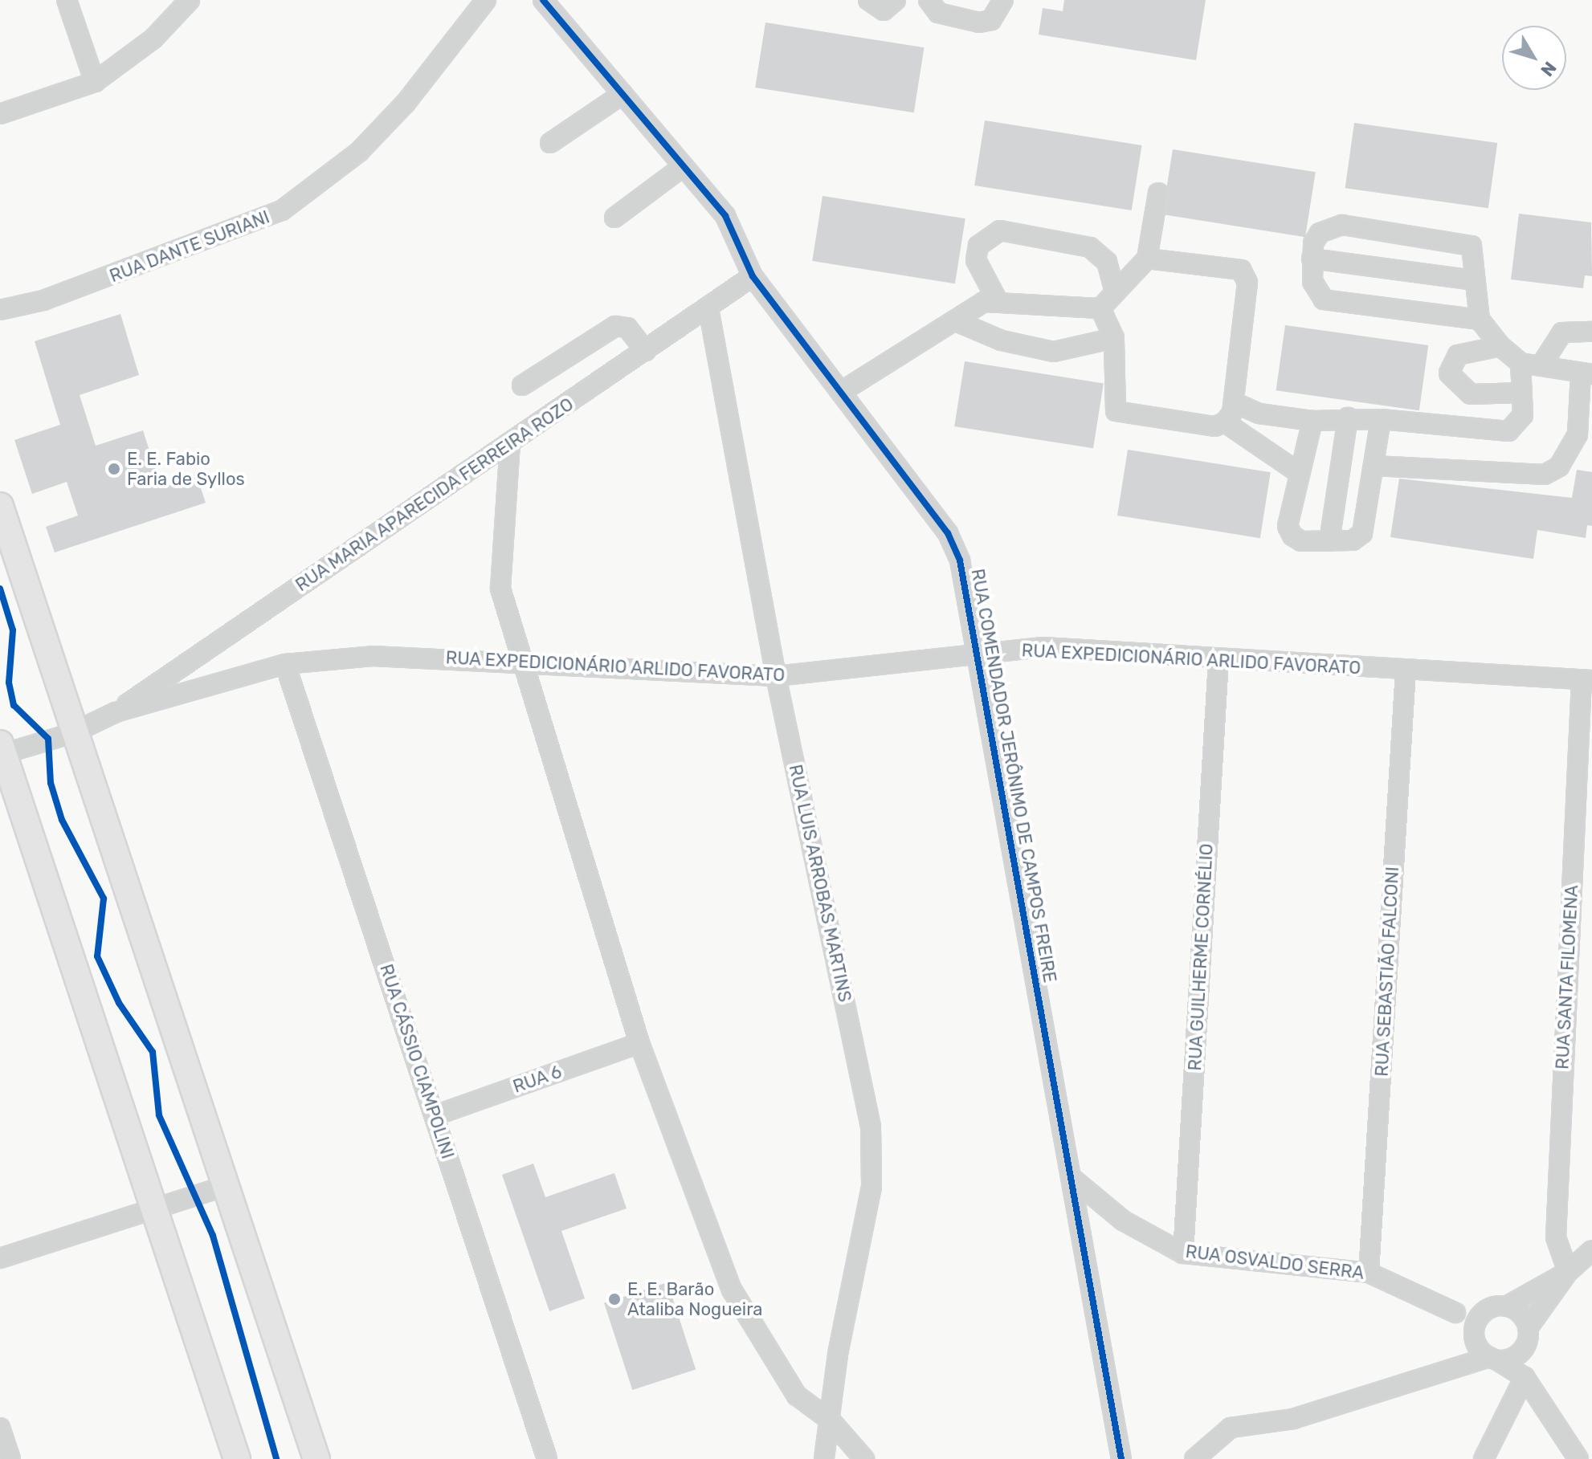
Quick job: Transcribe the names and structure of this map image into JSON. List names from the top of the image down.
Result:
{
  "streets": {
    "street": [
      "RUA DANTE SURIANI",
      "RUA MARIA APARECIDA FERREIRA ROZO",
      "RUA EXPEDICIONÁRIO ARLIDO FAVORATO",
      "RUA COMENDADOR JERÔNIMO DE CAMPOS FREIRE",
      "RUA LUIS ARROBAS MARTINS",
      "RUA GUILHERME CORNÉLIO",
      "RUA SEBASTIÃO FALCONI",
      "RUA SANTA FILOMENA",
      "RUA CÁSSIO CIAMPOLINI",
      "RUA 6",
      "RUA OSVALDO SERRA"
    ]
  },
  "crossings": [
    ["RUA MARIA APARECIDA FERREIRA ROZO", "RUA EXPEDICIONÁRIO ARLIDO FAVORATO"],
    ["RUA MARIA APARECIDA FERREIRA ROZO", "RUA COMENDADOR JERÔNIMO DE CAMPOS FREIRE"],
    ["RUA MARIA APARECIDA FERREIRA ROZO", "RUA LUIS ARROBAS MARTINS"],
    ["RUA EXPEDICIONÁRIO ARLIDO FAVORATO", "RUA COMENDADOR JERÔNIMO DE CAMPOS FREIRE"],
    ["RUA EXPEDICIONÁRIO ARLIDO FAVORATO", "RUA LUIS ARROBAS MARTINS"],
    ["RUA EXPEDICIONÁRIO ARLIDO FAVORATO", "RUA GUILHERME CORNÉLIO"],
    ["RUA EXPEDICIONÁRIO ARLIDO FAVORATO", "RUA SEBASTIÃO FALCONI"],
    ["RUA EXPEDICIONÁRIO ARLIDO FAVORATO", "RUA SANTA FILOMENA"],
    ["RUA EXPEDICIONÁRIO ARLIDO FAVORATO", "RUA CÁSSIO CIAMPOLINI"],
    ["RUA COMENDADOR JERÔNIMO DE CAMPOS FREIRE", "RUA OSVALDO SERRA"],
    ["RUA GUILHERME CORNÉLIO", "RUA OSVALDO SERRA"],
    ["RUA SEBASTIÃO FALCONI", "RUA OSVALDO SERRA"],
    ["RUA CÁSSIO CIAMPOLINI", "RUA 6"]
  ],
  "places": ["E. E. Fabio Faria de Syllos", "E. E. Barão Ataliba Nogueira"],
  "north": "bottom right"
}
